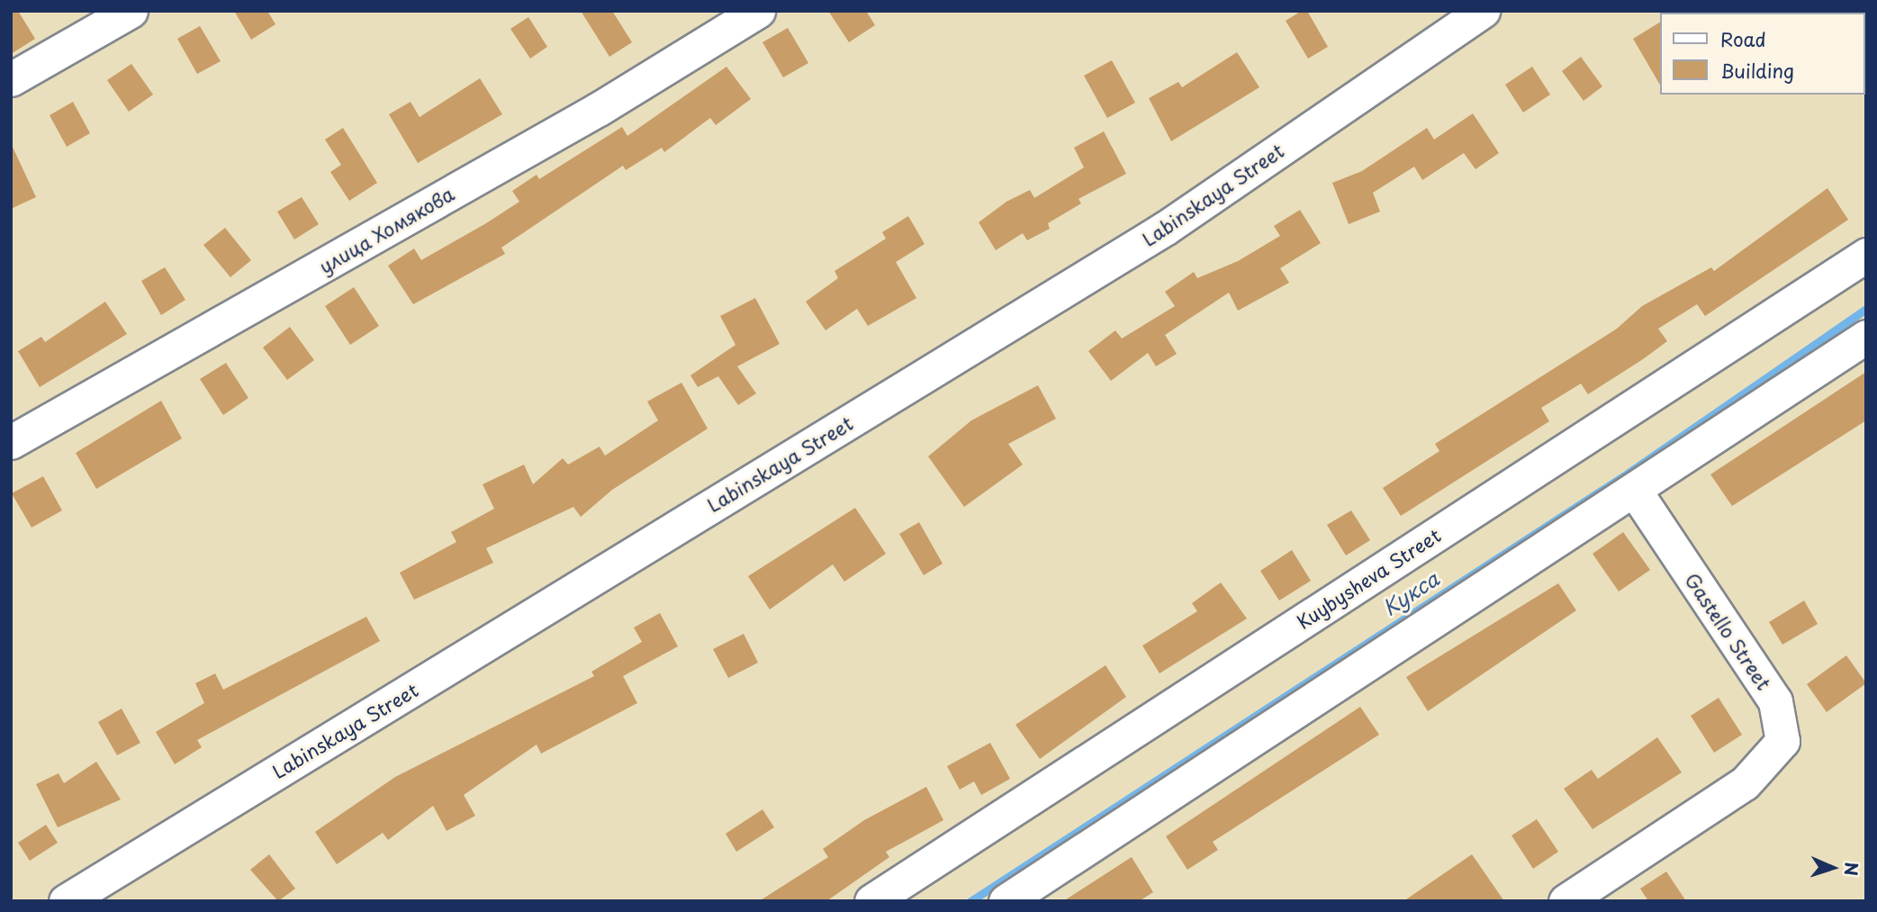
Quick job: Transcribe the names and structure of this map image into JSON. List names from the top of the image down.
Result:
{
  "streets": {
    "street": [
      "Labinskaya Street",
      "улица Хомякова",
      "Kuybysheva Street",
      "Gastello Street"
    ]
  },
  "water": ["Кукса"],
  "legend": ["Road", "Building"],
  "north": "right"
}
